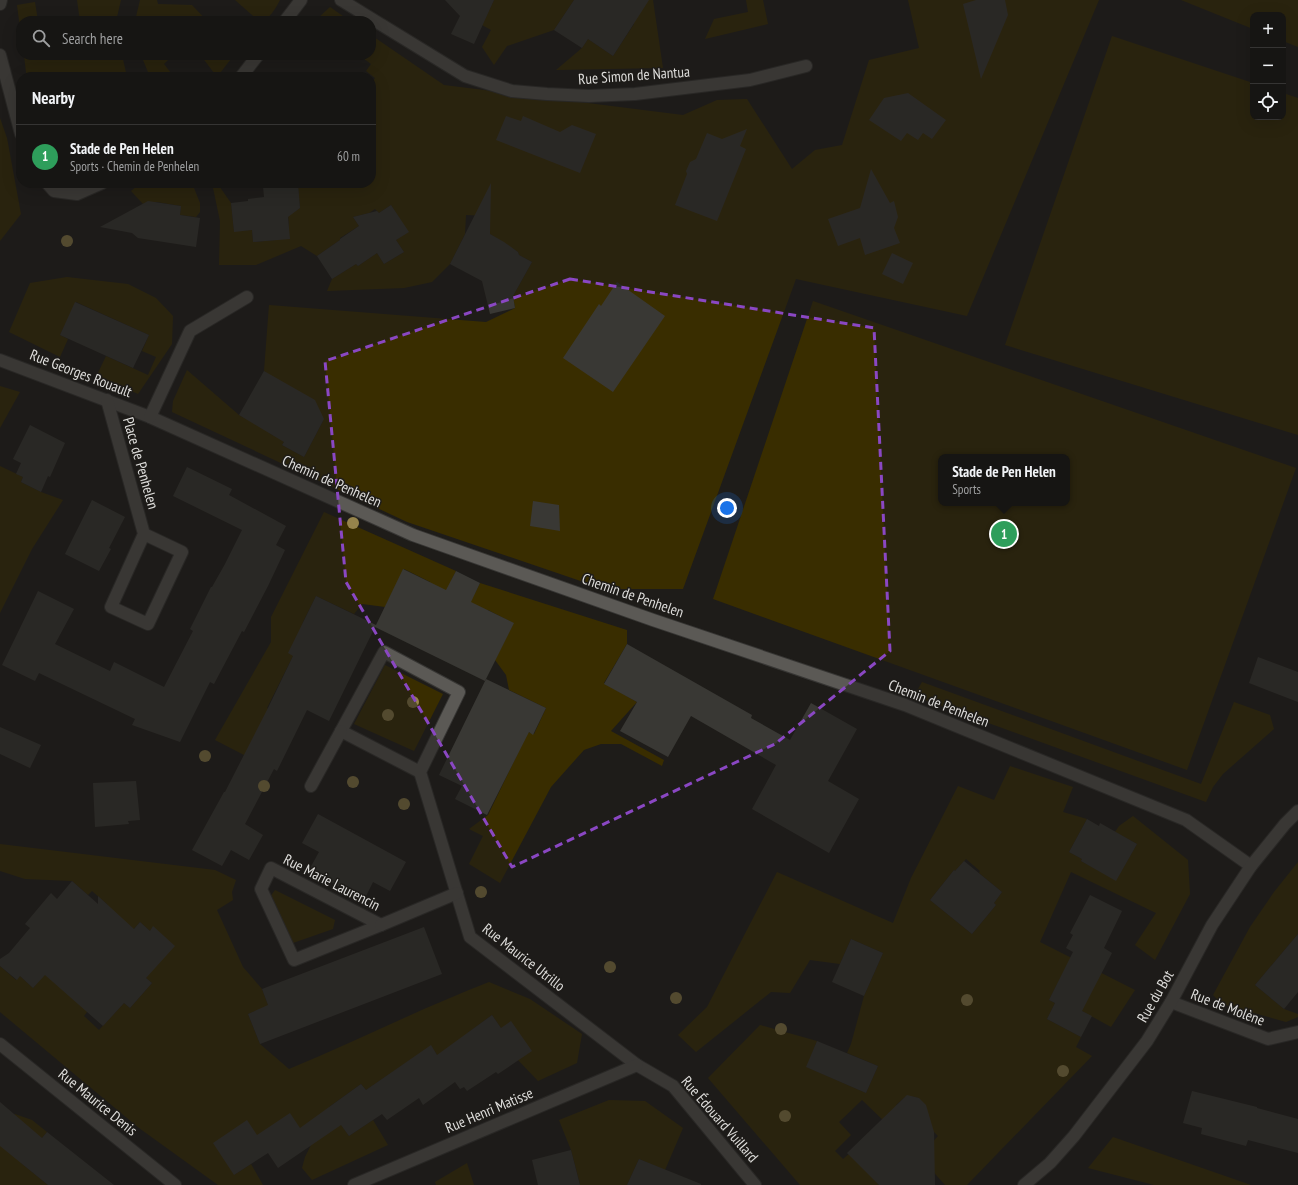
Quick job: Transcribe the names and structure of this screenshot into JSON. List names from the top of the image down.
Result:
{
  "streets": {
    "street": [
      "Rue Simon de Nantua",
      "Rue Georges Rouault",
      "Place de Penhelen",
      "Chemin de Penhelen",
      "Rue Marie Laurencin",
      "Rue Maurice Utrillo",
      "Rue du Bot",
      "Rue de Molène",
      "Rue Maurice Denis",
      "Rue Henri Matisse",
      "Rue Édouard Vuillard"
    ]
  },
  "crossings": [
    ["Rue Georges Rouault", "Place de Penhelen"],
    ["Rue Georges Rouault", "Chemin de Penhelen"],
    ["Chemin de Penhelen", "Rue du Bot"],
    ["Rue Marie Laurencin", "Rue Maurice Utrillo"],
    ["Rue Maurice Utrillo", "Rue Henri Matisse"],
    ["Rue Maurice Utrillo", "Rue Édouard Vuillard"],
    ["Rue du Bot", "Rue de Molène"],
    ["Rue Henri Matisse", "Rue Édouard Vuillard"]
  ],
  "page": {
    "map_buttons": ["+", "−"],
    "search": "Search here",
    "heading": "Nearby",
    "list": [
      {
        "mark": "1",
        "name": "Stade de Pen Helen",
        "note": "Sports · Chemin de Penhelen",
        "value": "60 m"
      }
    ],
    "popup": ["Stade de Pen Helen", "Sports"],
    "pins": "1"
  }
}
